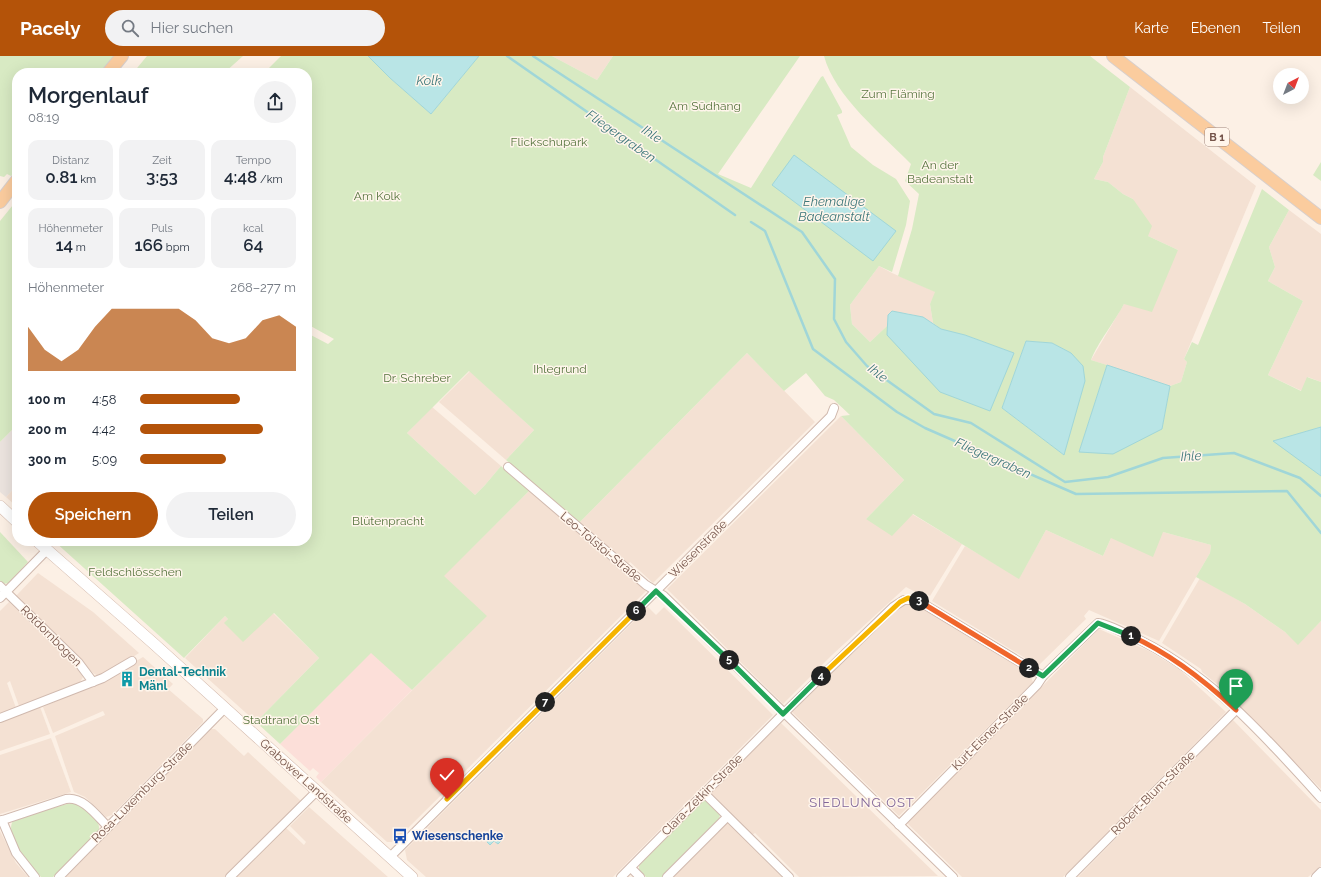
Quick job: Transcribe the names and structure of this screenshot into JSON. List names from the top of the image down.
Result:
{
  "streets": {
    "main road": ["B 1", "Grabower Landstraße"],
    "street": [
      "Leo-Tolstoi-Straße",
      "Wiesenstraße",
      "Rotdornbogen",
      "Kurt-Eisner-Straße",
      "Rosa-Luxemburg-Straße",
      "Robert-Blum-Straße",
      "Clara-Zetkin-Straße"
    ]
  },
  "crossings": [
    ["Leo-Tolstoi-Straße", "Wiesenstraße"],
    ["Leo-Tolstoi-Straße", "Kurt-Eisner-Straße"],
    ["Leo-Tolstoi-Straße", "Clara-Zetkin-Straße"],
    ["Wiesenstraße", "Grabower Landstraße"],
    ["Kurt-Eisner-Straße", "Robert-Blum-Straße"],
    ["Kurt-Eisner-Straße", "Clara-Zetkin-Straße"],
    ["Grabower Landstraße", "Rosa-Luxemburg-Straße"]
  ],
  "districts": ["SIEDLUNG OST"],
  "water": [
    "Kolk",
    "Ihle",
    "Fliegergraben",
    "Ehemalige Badeanstalt"
  ],
  "parks": [
    "Zum Fläming",
    "Am Südhang",
    "Flickschupark",
    "An der Badeanstalt",
    "Am Kolk",
    "Ihlegrund",
    "Dr. Schreber",
    "Blütenpracht",
    "Feldschlösschen",
    "Stadtrand Ost"
  ],
  "places": {
    "building": ["Dental-Technik Mänl"],
    "bus stop": ["Wiesenschenke"]
  },
  "north": "top right",
  "page": {
    "header": "Pacely",
    "search": "Hier suchen",
    "nav": ["Karte", "Ebenen", "Teilen"],
    "heading": ["Morgenlauf", "08:19"],
    "stats": [
      ["Distanz", "0.81 km"],
      ["Zeit", "3:53"],
      ["Tempo", "4:48 /km"],
      ["Höhenmeter", "14 m"],
      ["Puls", "166 bpm"],
      ["kcal", "64"]
    ],
    "chart": ["Höhenmeter", "268–277 m"],
    "list": [
      {
        "name": "100 m",
        "note": "4:58"
      },
      {
        "name": "200 m",
        "note": "4:42"
      },
      {
        "name": "300 m",
        "note": "5:09"
      }
    ],
    "buttons": ["Speichern", "Teilen"],
    "pins": [
      "3",
      "6",
      "1",
      "5",
      "2",
      "4",
      "7"
    ]
  }
}
